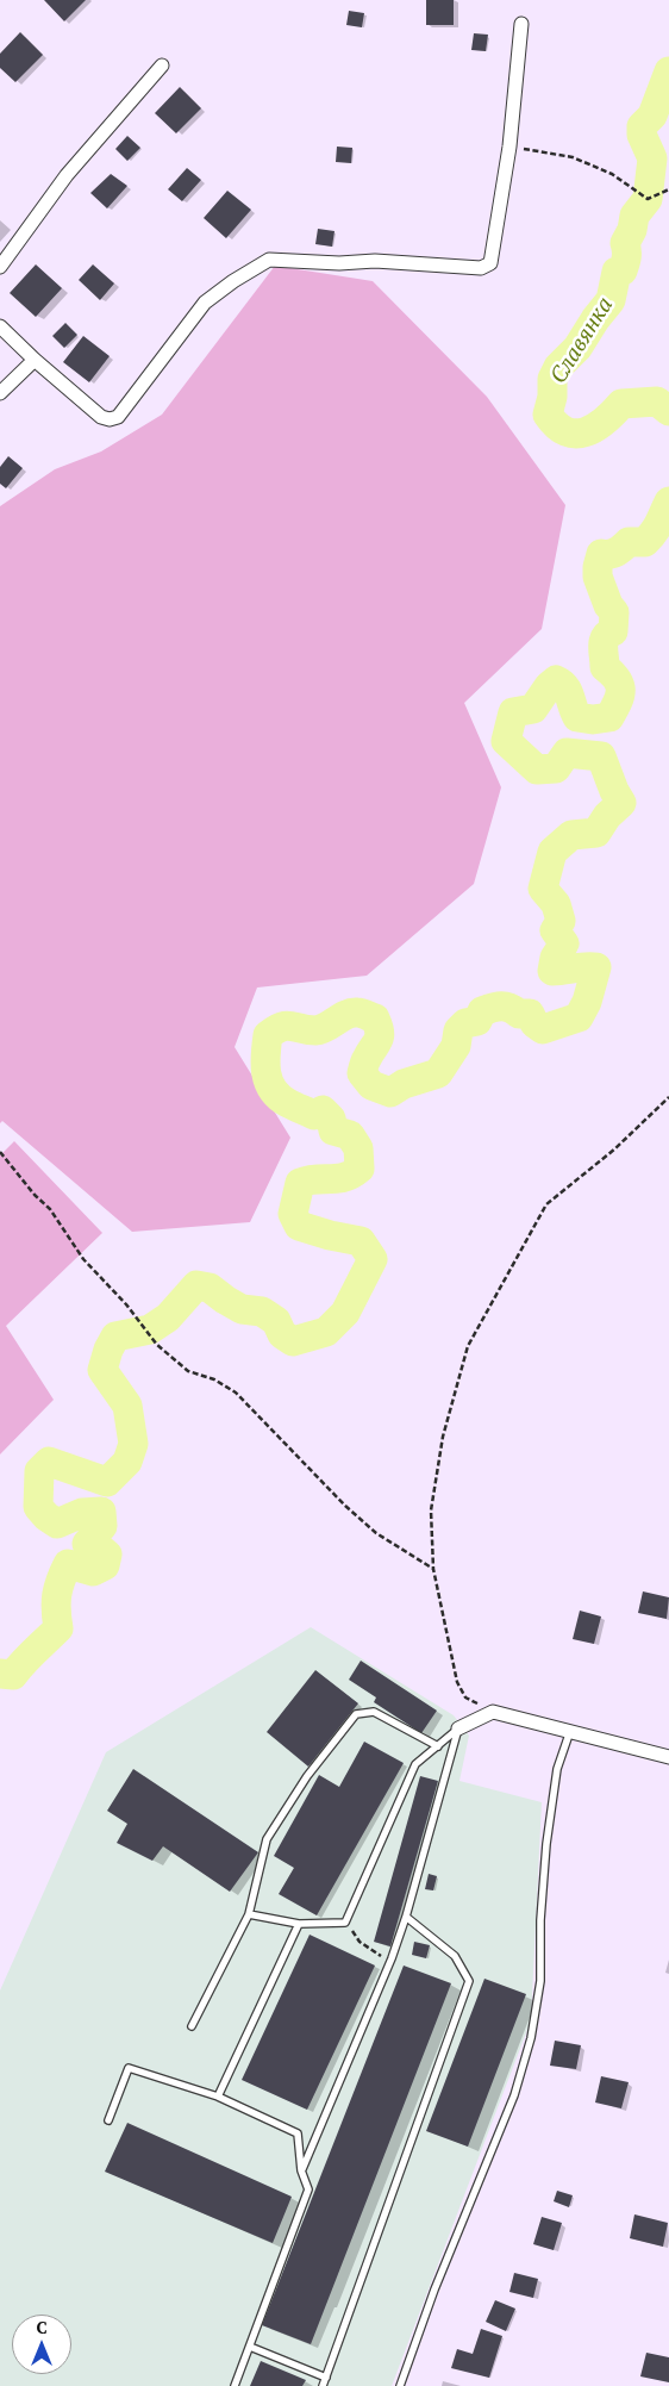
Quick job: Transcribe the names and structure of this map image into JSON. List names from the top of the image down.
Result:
{
  "water": ["Славянка"],
  "north": "top"
}
